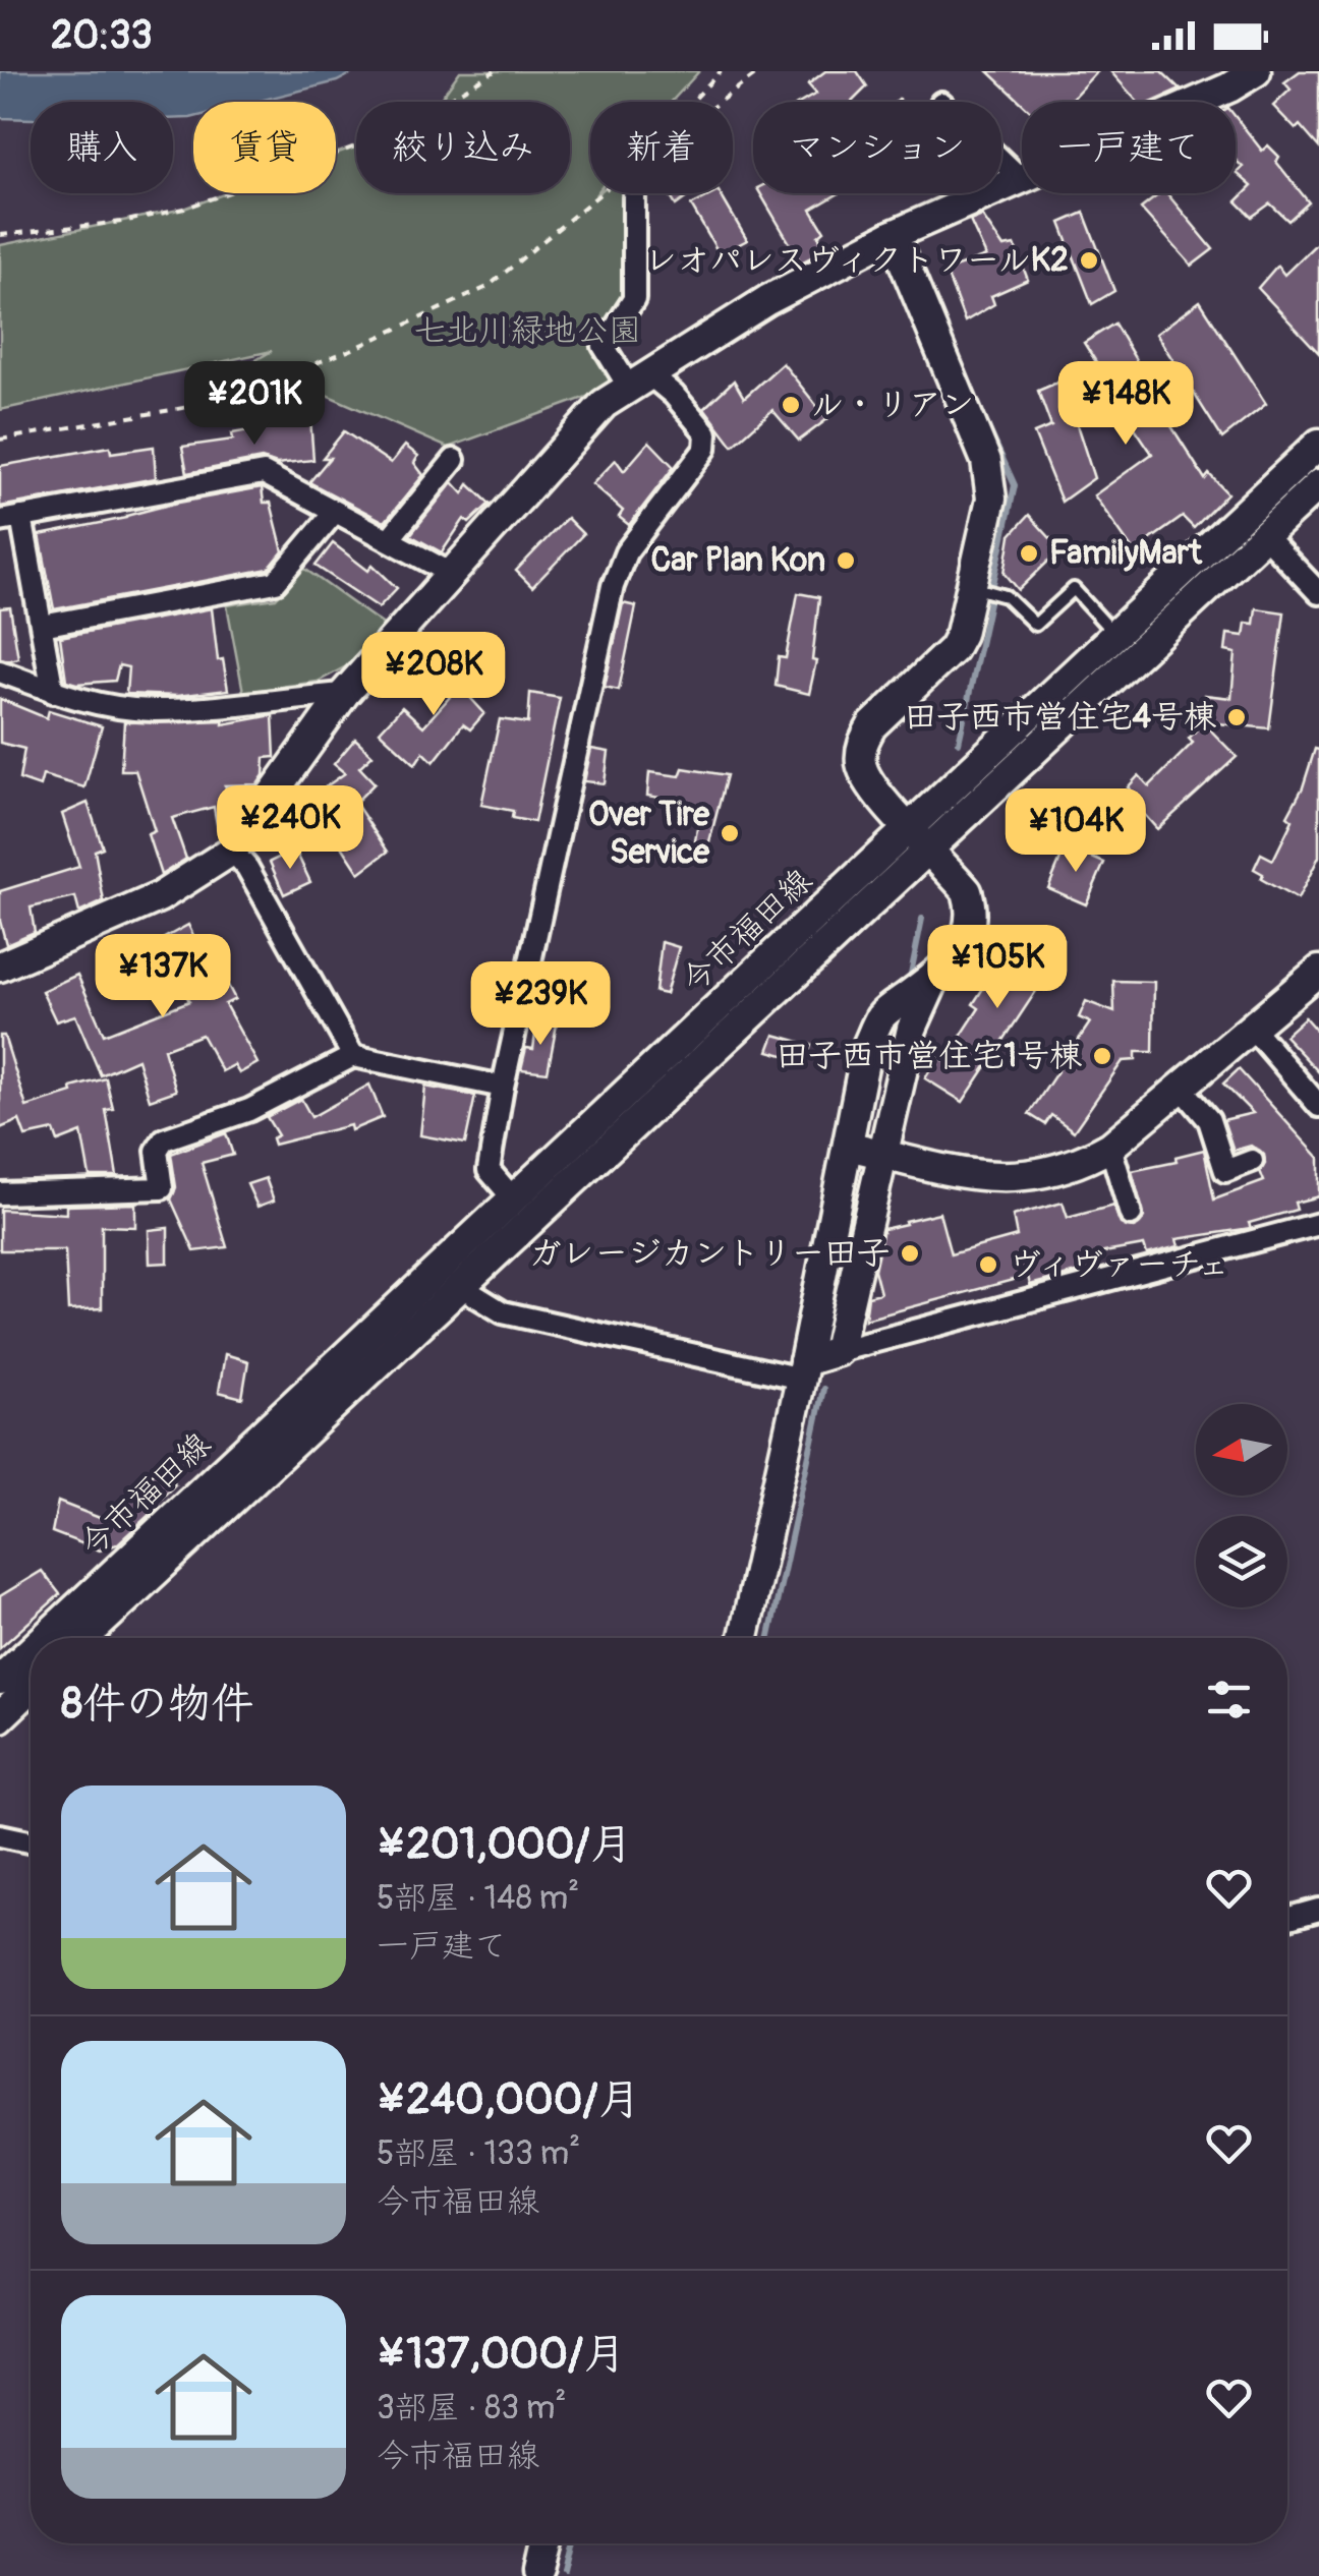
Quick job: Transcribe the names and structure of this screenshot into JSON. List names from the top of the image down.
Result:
{
  "streets": {
    "main road": ["今市福田線"]
  },
  "parks": ["七北川緑地公園"],
  "places": [
    "レオパレスヴィクトワールK2",
    "ル・リアン",
    "FamilyMart",
    "Car Plan Kon",
    "田子西市営住宅4号棟",
    "Over Tire Service",
    "田子西市営住宅1号棟",
    "ガレージカントリー田子",
    "ヴィヴァーチェ"
  ],
  "north": "left",
  "page": {
    "status": "20:33",
    "chip": [
      "購入",
      "賃貸",
      "絞り込み",
      "新着",
      "マンション",
      "一戸建て"
    ],
    "price": [
      "¥201K",
      "¥148K",
      "¥208K",
      "¥240K",
      "¥104K",
      "¥105K",
      "¥137K",
      "¥239K"
    ],
    "heading": "8件の物件",
    "list": [
      {
        "name": "¥201,000/月",
        "note": "5部屋 · 148 m² · 一戸建て"
      },
      {
        "name": "¥240,000/月",
        "note": "5部屋 · 133 m² · 今市福田線"
      },
      {
        "name": "¥137,000/月",
        "note": "3部屋 · 83 m² · 今市福田線"
      }
    ]
  }
}
